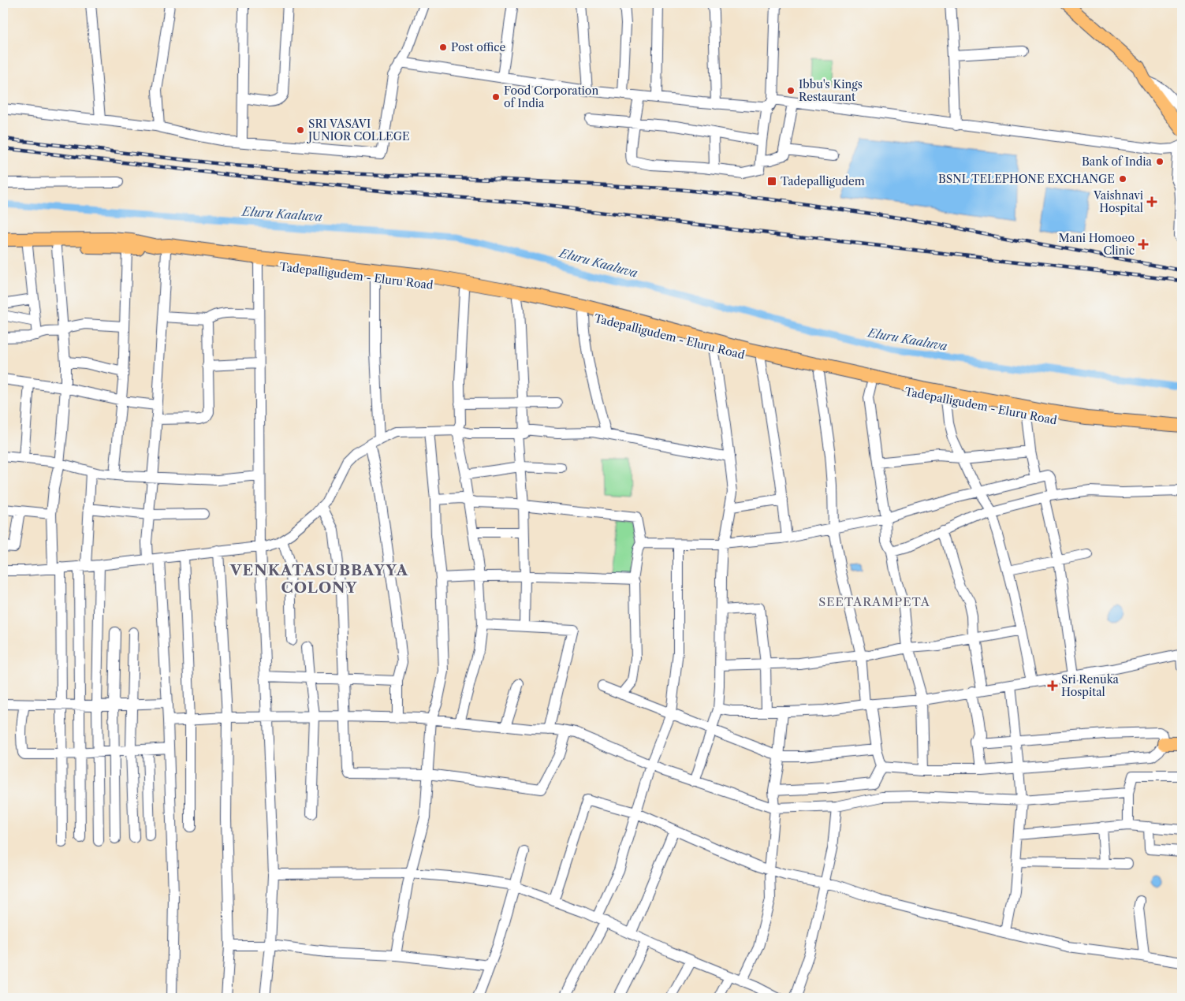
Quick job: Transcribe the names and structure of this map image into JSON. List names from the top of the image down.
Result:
{
  "streets": {
    "main road": ["Tadepalligudem - Eluru Road"]
  },
  "districts": ["VENKATASUBBAYYA COLONY", "SEETARAMPETA"],
  "water": ["Eluru Kaaluva"],
  "places": {
    "other": [
      "Post office",
      "Ibbu's Kings Restaurant",
      "Food Corporation of India",
      "SRI VASAVI JUNIOR COLLEGE",
      "Bank of India",
      "BSNL TELEPHONE EXCHANGE"
    ],
    "transit": ["Tadepalligudem"],
    "health": ["Vaishnavi Hospital", "Mani Homoeo Clinic", "Sri Renuka Hospital"]
  }
}
